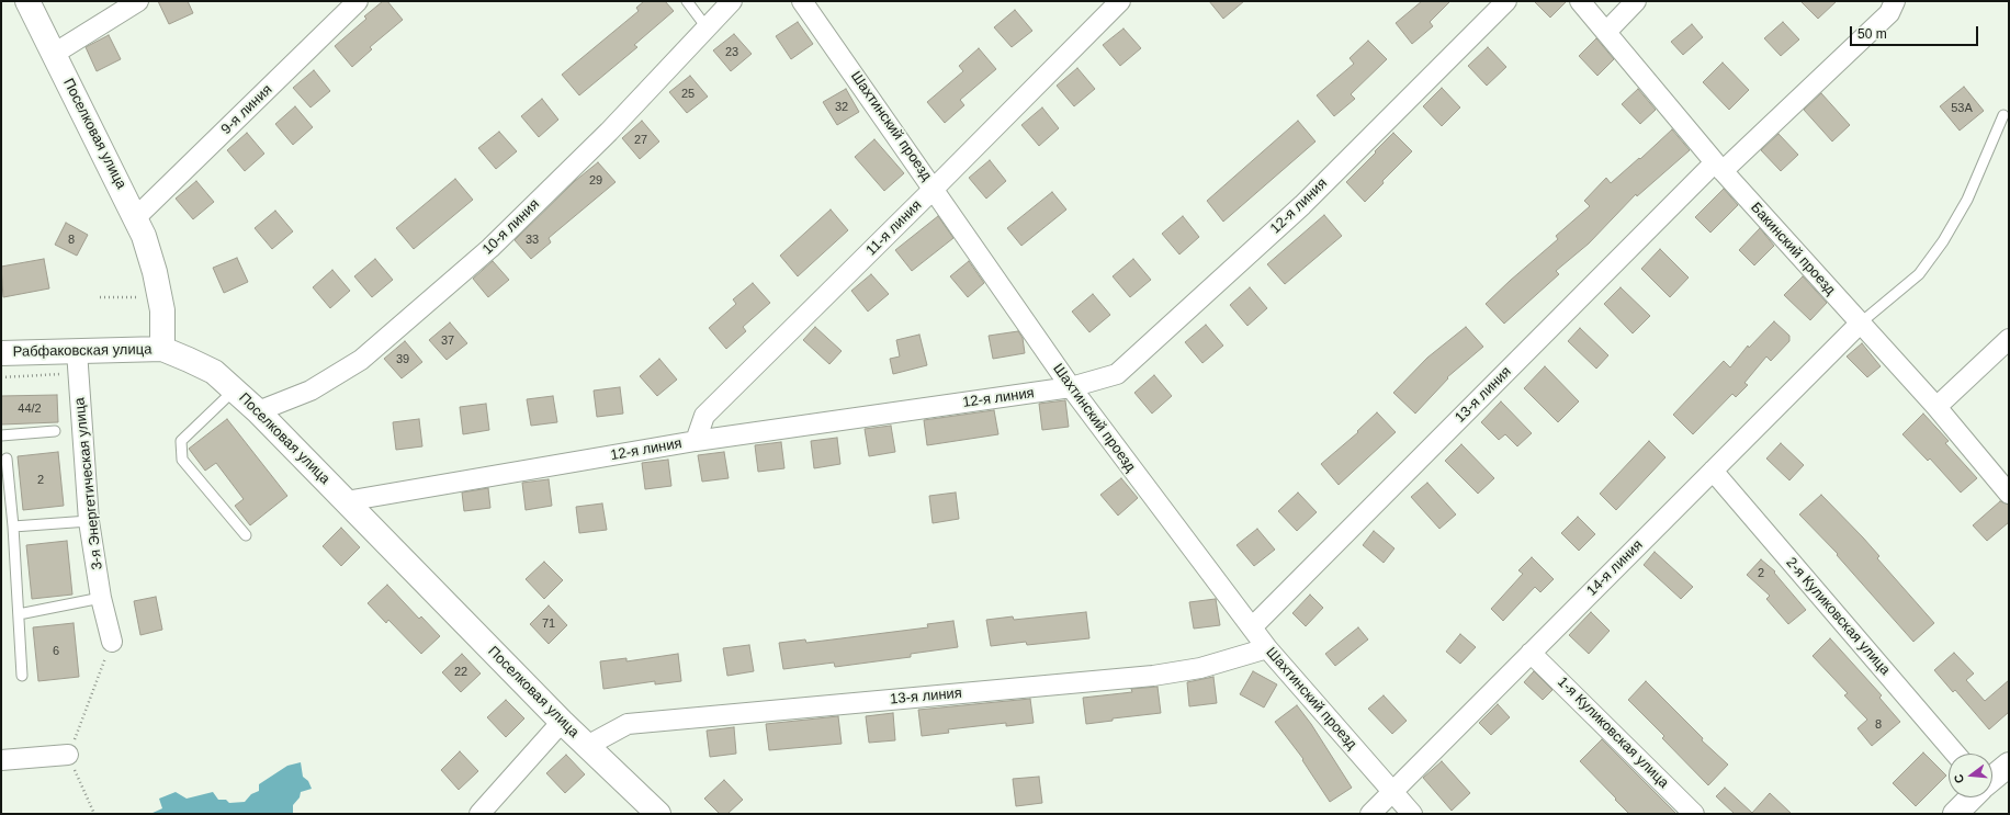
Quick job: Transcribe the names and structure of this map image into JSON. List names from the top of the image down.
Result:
{
  "streets": {
    "street": [
      "9-я линия",
      "Шахтинский проезд",
      "Поселковая улица",
      "12-я линия",
      "10-я линия",
      "11-я линия",
      "Бакинский проезд",
      "Рабфаковская улица",
      "13-я линия",
      "3-я Энергетическая улица",
      "14-я линия",
      "2-я Куликовская улица",
      "1-я Куликовская улица"
    ]
  },
  "crossings": [
    ["9-я линия", "Поселковая улица"],
    ["Шахтинский проезд", "12-я линия"],
    ["Шахтинский проезд", "11-я линия"],
    ["Шахтинский проезд", "13-я линия"],
    ["Шахтинский проезд", "14-я линия"],
    ["Поселковая улица", "12-я линия"],
    ["Поселковая улица", "10-я линия"],
    ["Поселковая улица", "Рабфаковская улица"],
    ["Поселковая улица", "13-я линия"],
    ["12-я линия", "11-я линия"],
    ["Бакинский проезд", "13-я линия"],
    ["Бакинский проезд", "14-я линия"],
    ["Рабфаковская улица", "3-я Энергетическая улица"],
    ["14-я линия", "2-я Куликовская улица"],
    ["14-я линия", "1-я Куликовская улица"]
  ],
  "house_numbers": [
    "23",
    "25",
    "32",
    "53А",
    "27",
    "29",
    "8",
    "33",
    "37",
    "39",
    "44/2",
    "2",
    "2",
    "71",
    "6",
    "22",
    "8"
  ],
  "scale_bar": "50 m",
  "north": "left"
}
